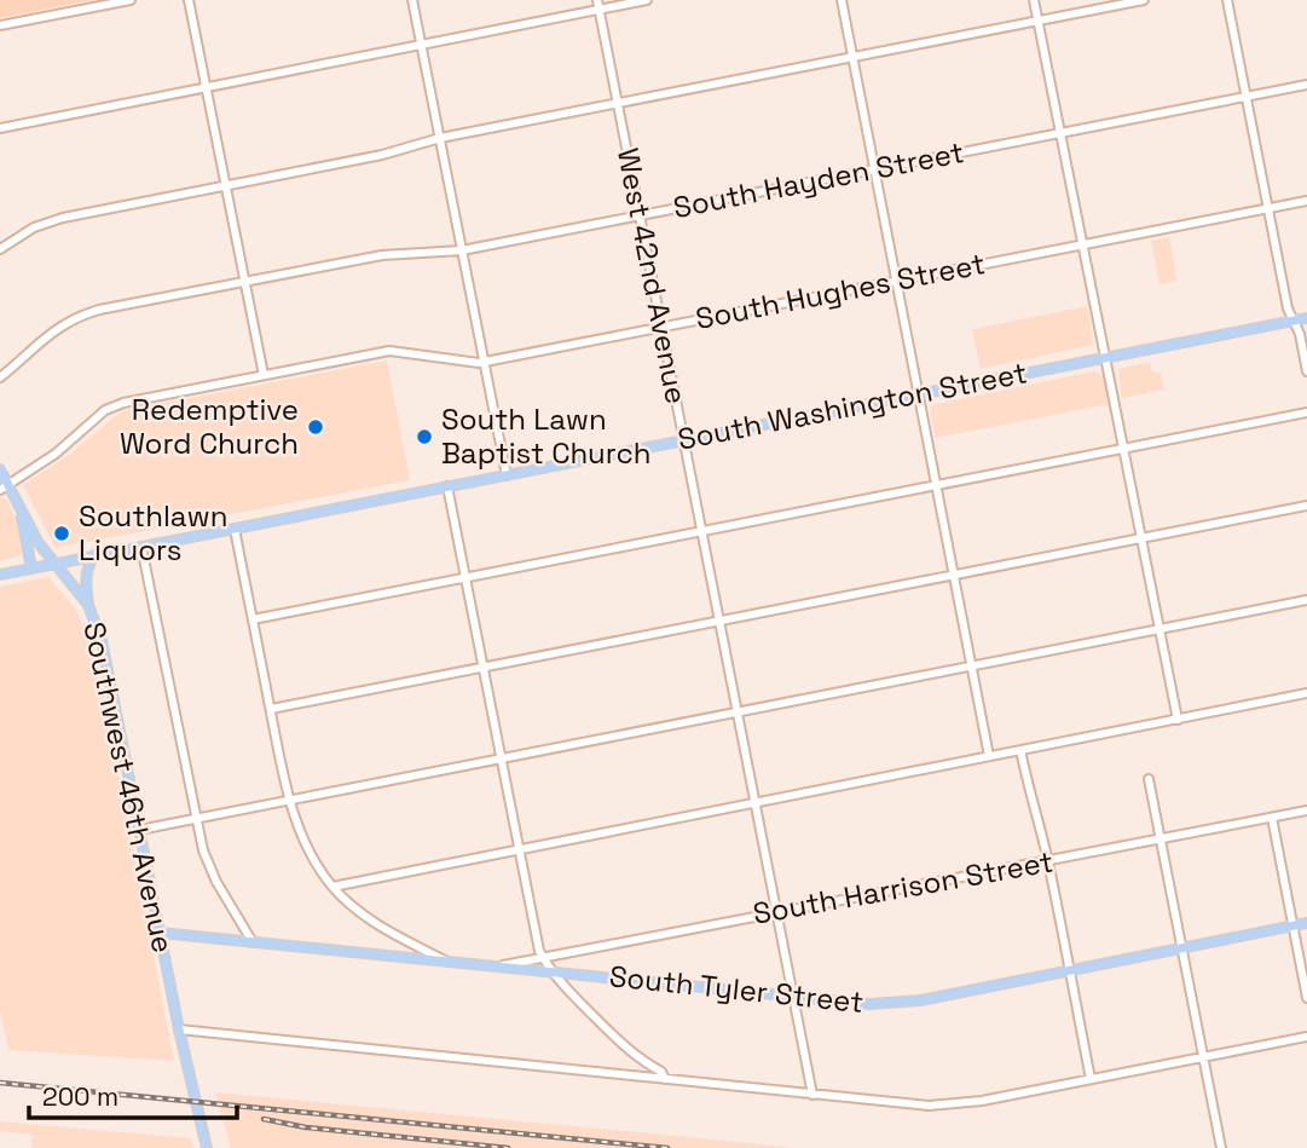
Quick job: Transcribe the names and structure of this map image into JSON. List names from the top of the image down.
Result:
{
  "streets": {
    "main road": ["South Washington Street", "Southwest 46th Avenue", "South Tyler Street"],
    "street": [
      "South Hayden Street",
      "West 42nd Avenue",
      "South Hughes Street",
      "South Harrison Street"
    ]
  },
  "crossings": [
    ["South Hayden Street", "West 42nd Avenue"],
    ["West 42nd Avenue", "South Hughes Street"],
    ["West 42nd Avenue", "South Washington Street"],
    ["West 42nd Avenue", "South Harrison Street"],
    ["West 42nd Avenue", "South Tyler Street"],
    ["South Hughes Street", "Southwest 46th Avenue"],
    ["South Washington Street", "Southwest 46th Avenue"],
    ["Southwest 46th Avenue", "South Tyler Street"],
    ["South Harrison Street", "South Tyler Street"]
  ],
  "places": ["Redemptive Word Church", "South Lawn Baptist Church", "Southlawn Liquors"],
  "scale_bar": "200 m"
}
